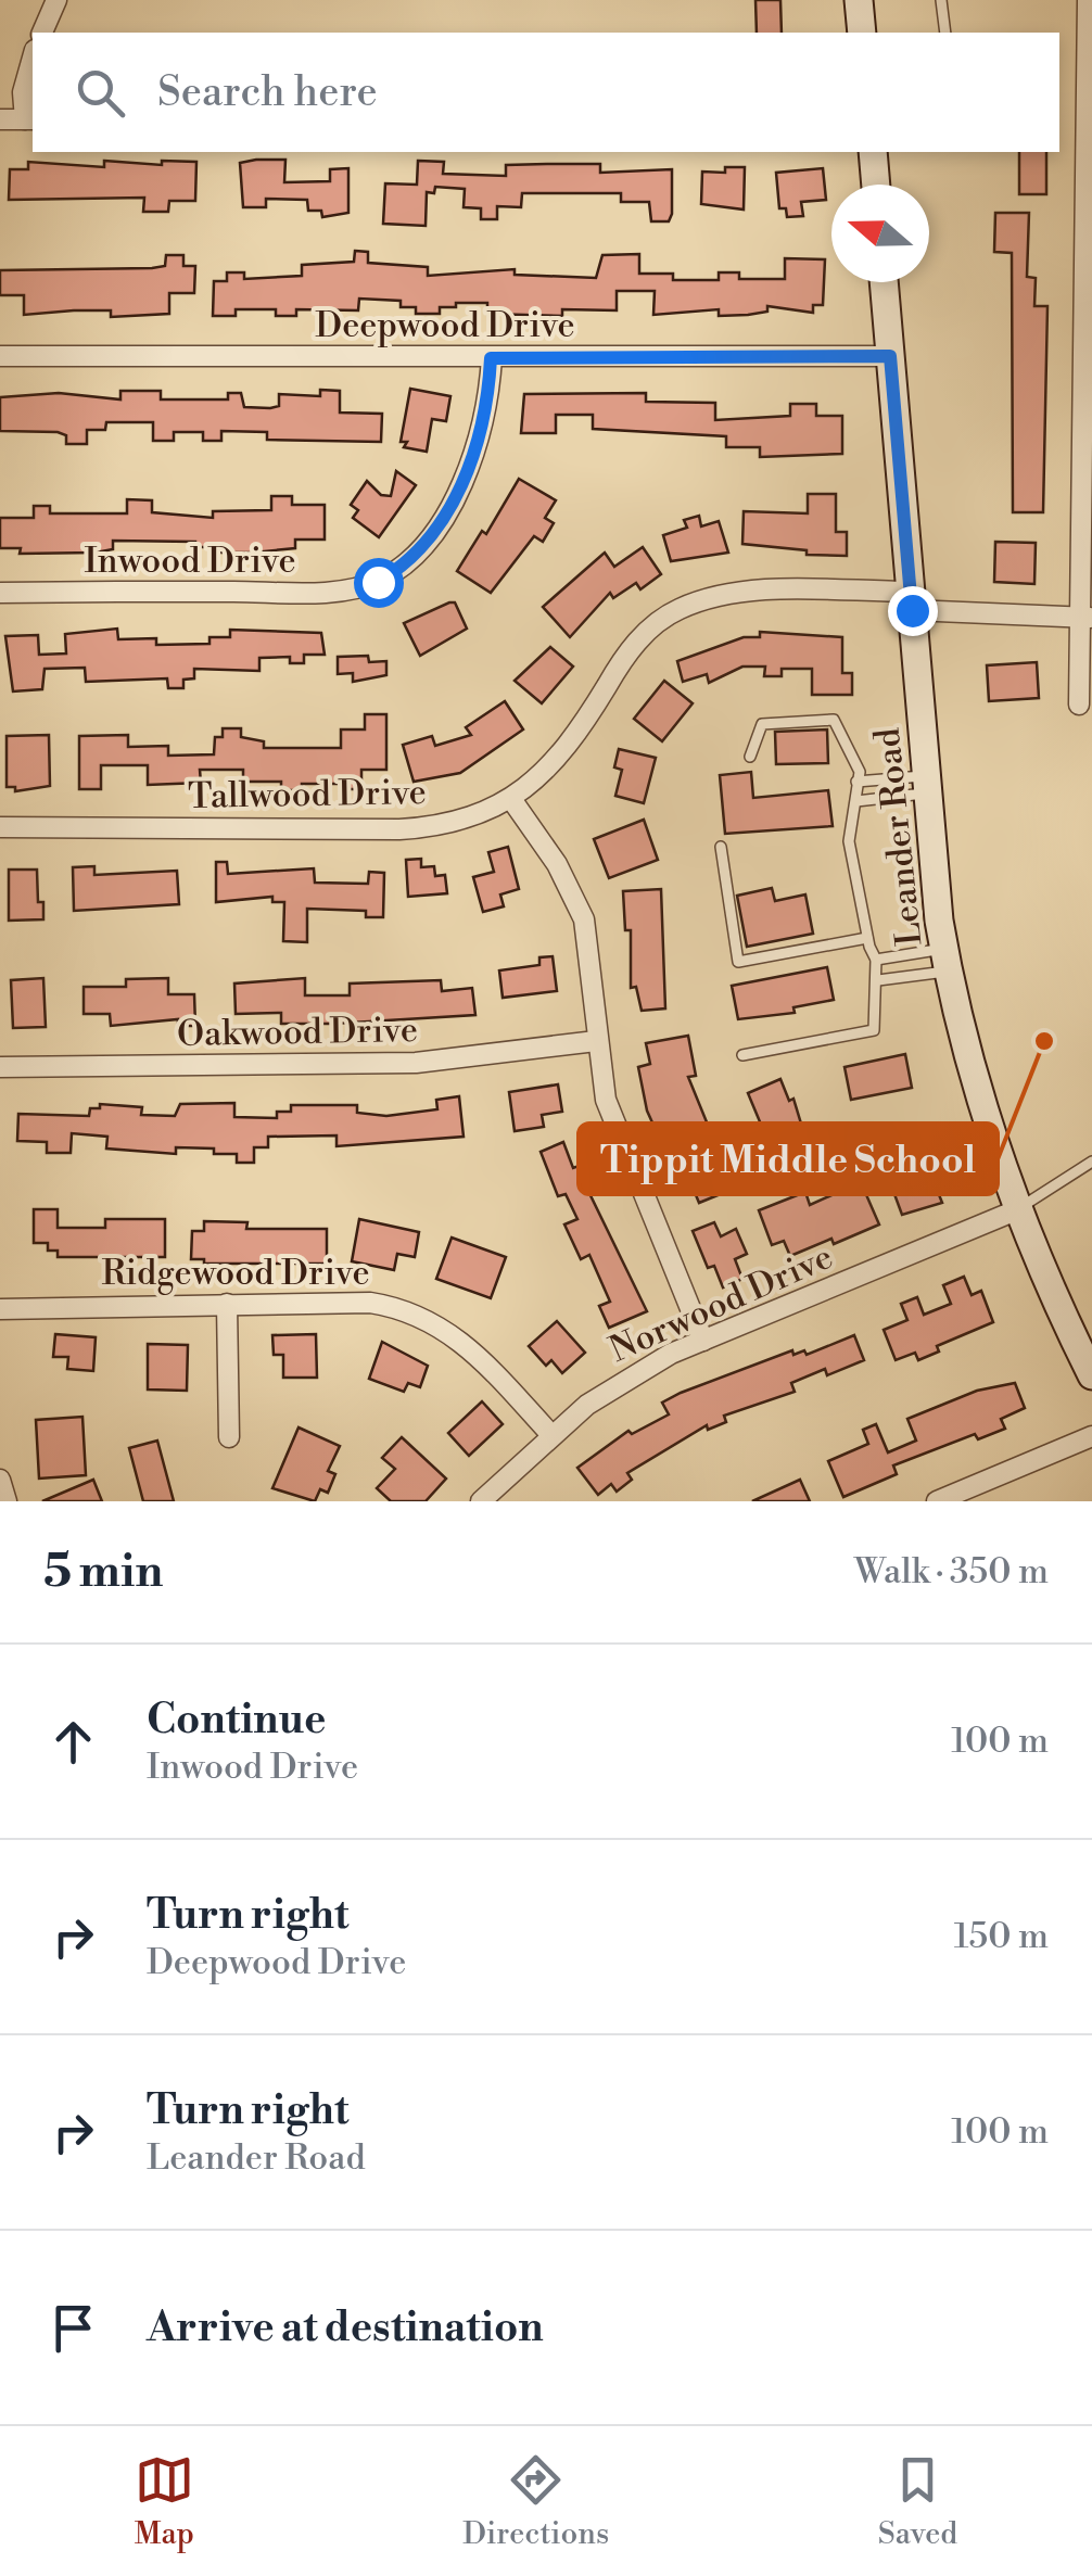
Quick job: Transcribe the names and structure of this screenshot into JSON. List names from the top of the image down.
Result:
{
  "streets": {
    "main road": ["Leander Road"],
    "street": [
      "Deepwood Drive",
      "Inwood Drive",
      "Tallwood Drive",
      "Oakwood Drive",
      "Ridgewood Drive",
      "Norwood Drive"
    ]
  },
  "crossings": [
    ["Deepwood Drive", "Inwood Drive"],
    ["Deepwood Drive", "Leander Road"],
    ["Tallwood Drive", "Leander Road"],
    ["Leander Road", "Norwood Drive"],
    ["Ridgewood Drive", "Norwood Drive"]
  ],
  "places": ["Tippit Middle School"],
  "north": "left",
  "page": {
    "search": "Search here",
    "heading": ["5 min", "Walk · 350 m"],
    "list": [
      ["Continue", "Inwood Drive", "100 m"],
      ["Turn right", "Deepwood Drive", "150 m"],
      ["Turn right", "Leander Road", "100 m"],
      "Arrive at destination"
    ],
    "nav": ["Map", "Directions", "Saved"]
  }
}
